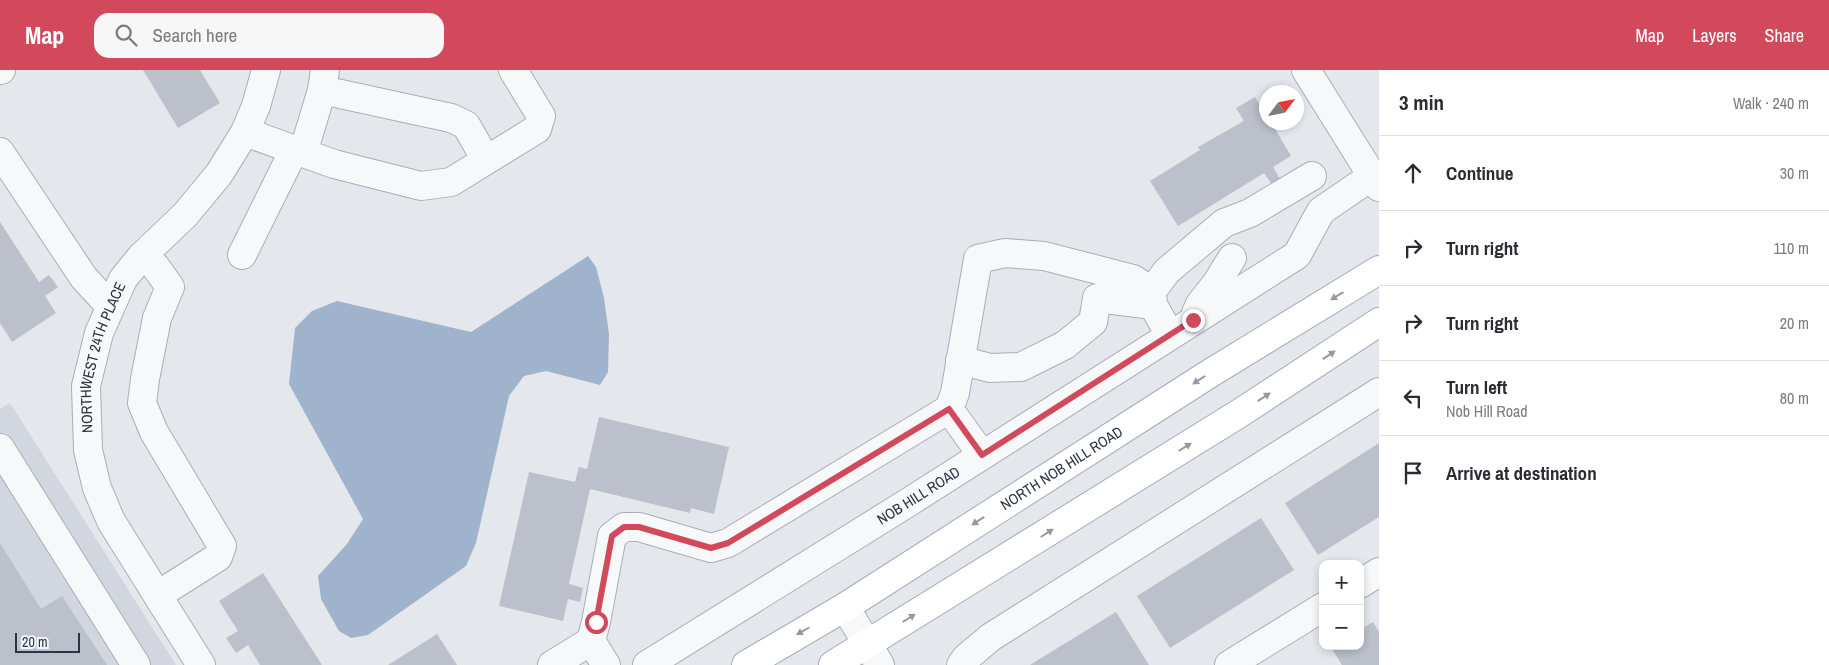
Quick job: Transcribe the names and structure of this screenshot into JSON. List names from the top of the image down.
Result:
{
  "streets": {
    "main road": ["NORTH NOB HILL ROAD"],
    "street": ["NORTHWEST 24TH PLACE", "NOB HILL ROAD"]
  },
  "scale_bar": "20 m",
  "north": "top right",
  "page": {
    "header": "Map",
    "search": "Search here",
    "nav": ["Map", "Layers", "Share"],
    "heading": ["3 min", "Walk · 240 m"],
    "list": [
      ["Continue", "30 m"],
      ["Turn right", "110 m"],
      ["Turn right", "20 m"],
      ["Turn left", "Nob Hill Road", "80 m"],
      "Arrive at destination"
    ],
    "map_buttons": ["+", "−"],
    "scale": "20 m"
  }
}
